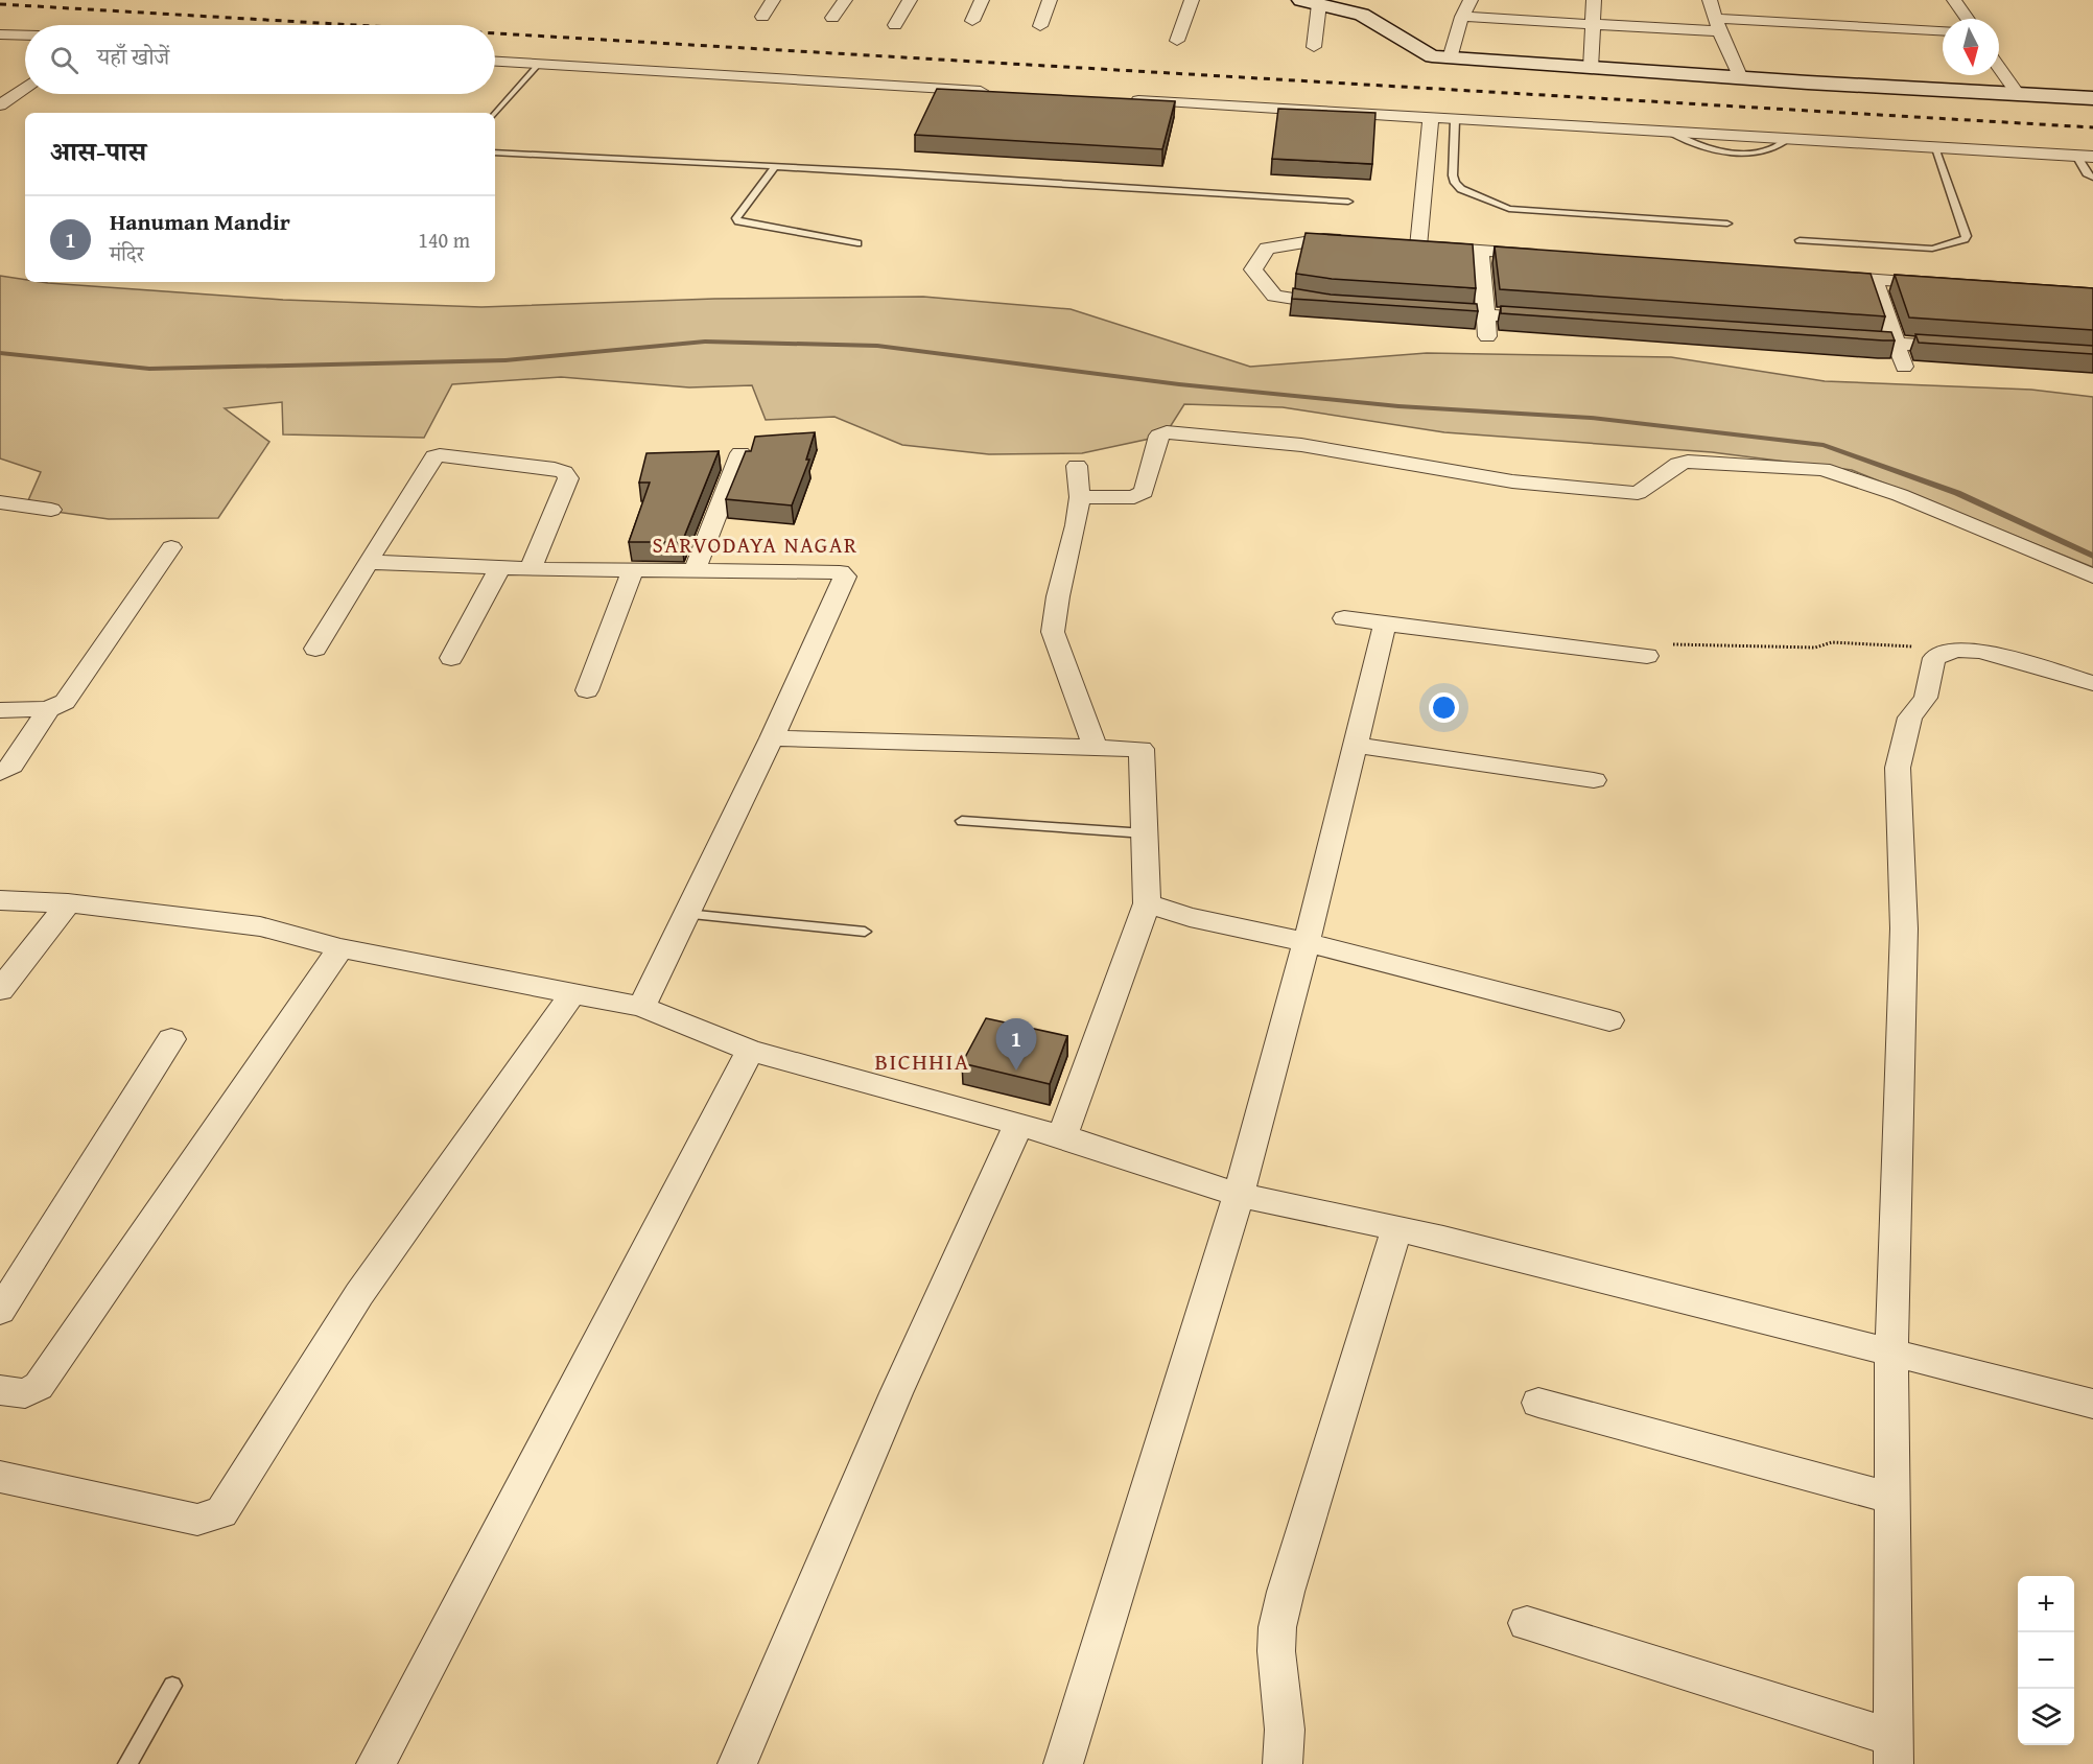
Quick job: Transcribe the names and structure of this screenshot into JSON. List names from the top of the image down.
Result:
{
  "districts": ["SARVODAYA NAGAR", "BICHHIA"],
  "north": "bottom",
  "page": {
    "search": "यहाँ खोजें",
    "heading": "आस-पास",
    "list": [
      {
        "mark": "1",
        "name": "Hanuman Mandir",
        "note": "मंदिर",
        "value": "140 m"
      }
    ],
    "pins": "1",
    "map_buttons": ["+", "−"]
  }
}
